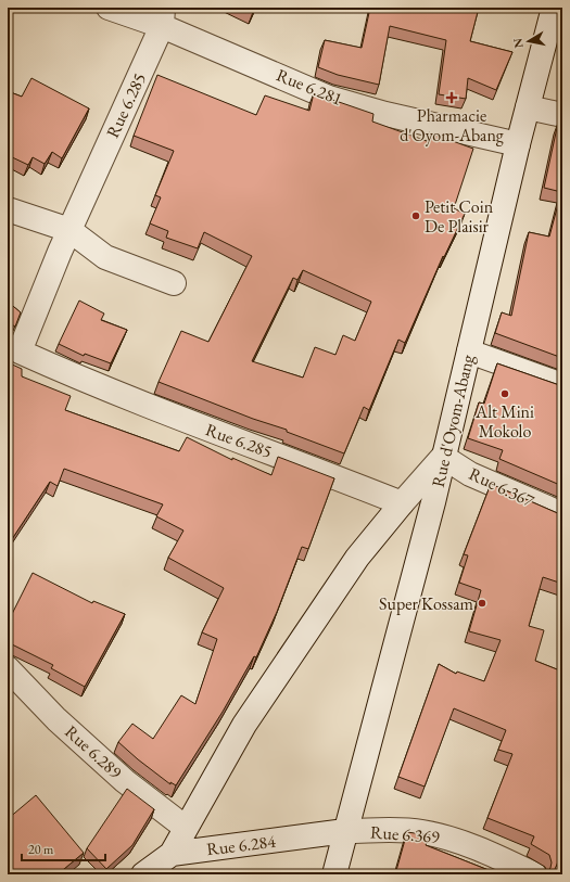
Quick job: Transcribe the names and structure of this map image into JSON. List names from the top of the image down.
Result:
{
  "streets": {
    "street": [
      "Rue 6.281",
      "Rue 6.285",
      "Rue d'Oyom-Abang",
      "Rue 6.367",
      "Rue 6.289",
      "Rue 6.369",
      "Rue 6.284"
    ]
  },
  "crossings": [
    ["Rue 6.281", "Rue 6.285"],
    ["Rue 6.281", "Rue d'Oyom-Abang"],
    ["Rue d'Oyom-Abang", "Rue 6.367"],
    ["Rue d'Oyom-Abang", "Rue 6.369"],
    ["Rue d'Oyom-Abang", "Rue 6.284"],
    ["Rue 6.369", "Rue 6.284"]
  ],
  "places": {
    "health": ["Pharmacie d'Oyom-Abang"],
    "other": ["Petit Coin De Plaisir", "Alt Mini Mokolo", "Super Kossam"]
  },
  "scale_bar": "20 m",
  "north": "left"
}
